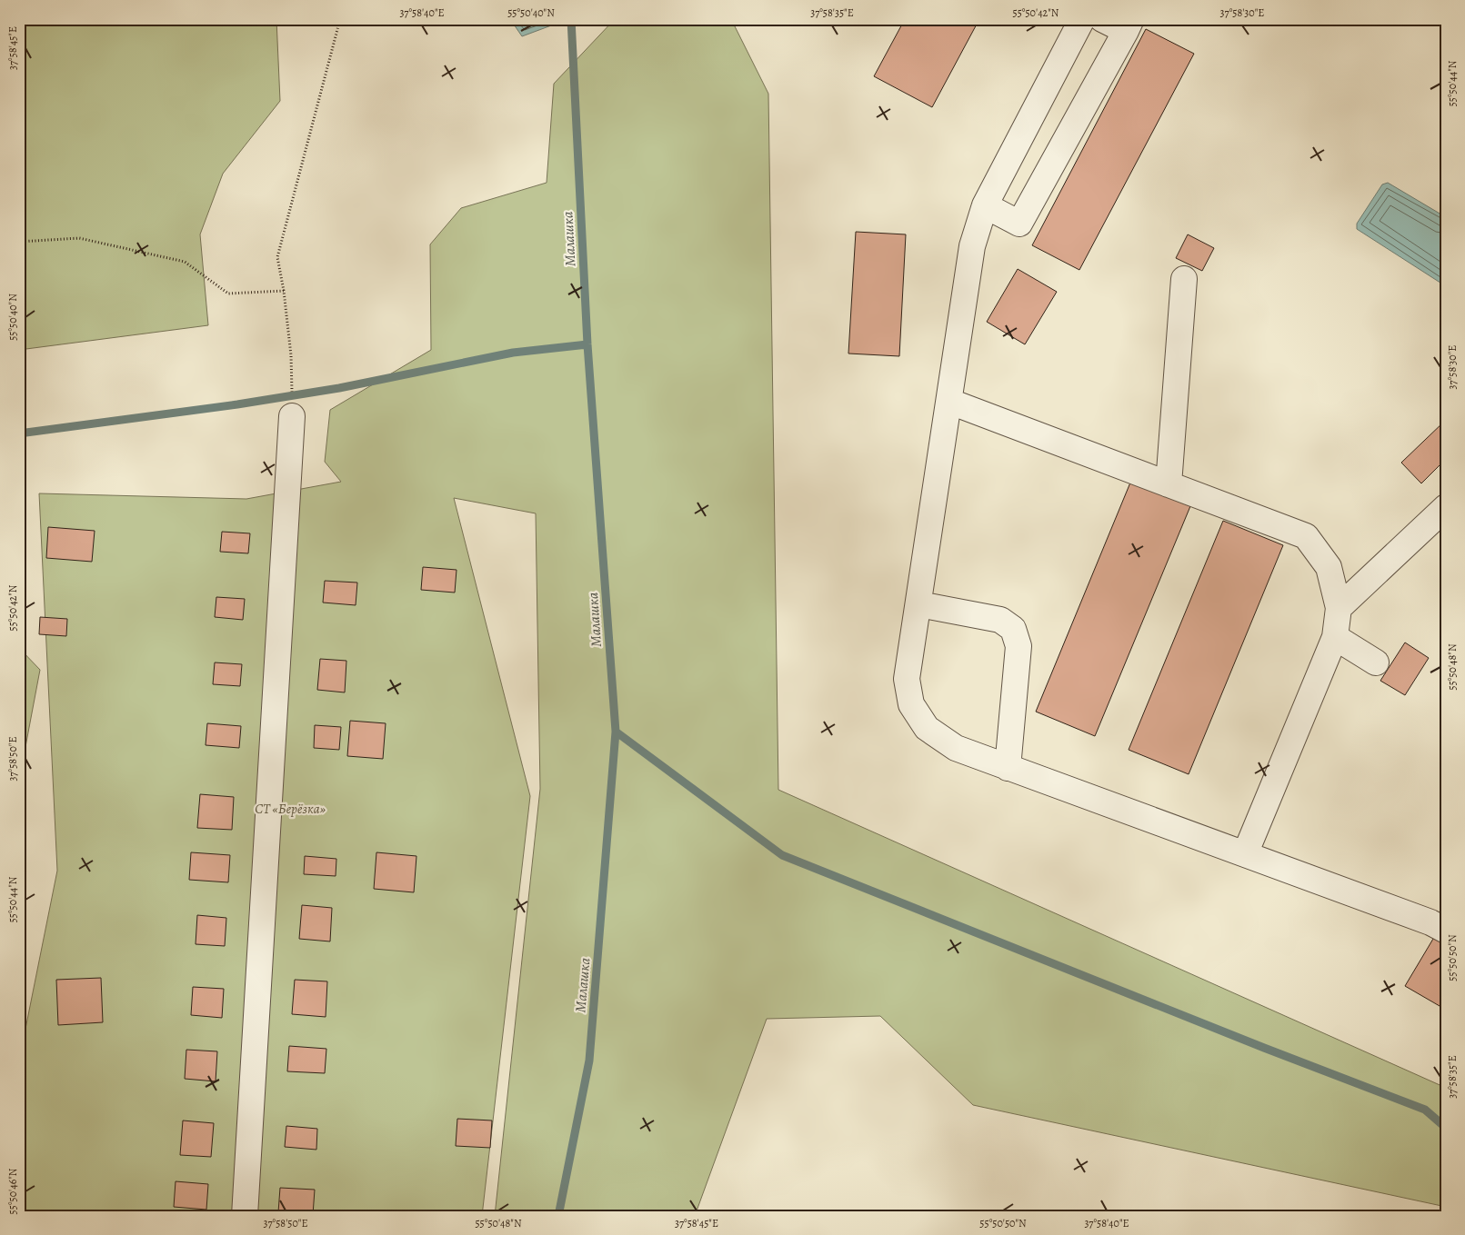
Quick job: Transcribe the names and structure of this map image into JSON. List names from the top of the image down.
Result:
{
  "water": ["Малашка"],
  "parks": ["СТ «Берёзка»"],
  "coordinates": [
    "37°58'40\"E",
    "55°50'40\"N",
    "37°58'35\"E",
    "55°50'42\"N",
    "37°58'30\"E",
    "37°58'45\"E",
    "55°50'44\"N",
    "55°50'48\"N",
    "37°58'50\"E",
    "55°50'50\"N",
    "55°50'46\"N"
  ]
}
